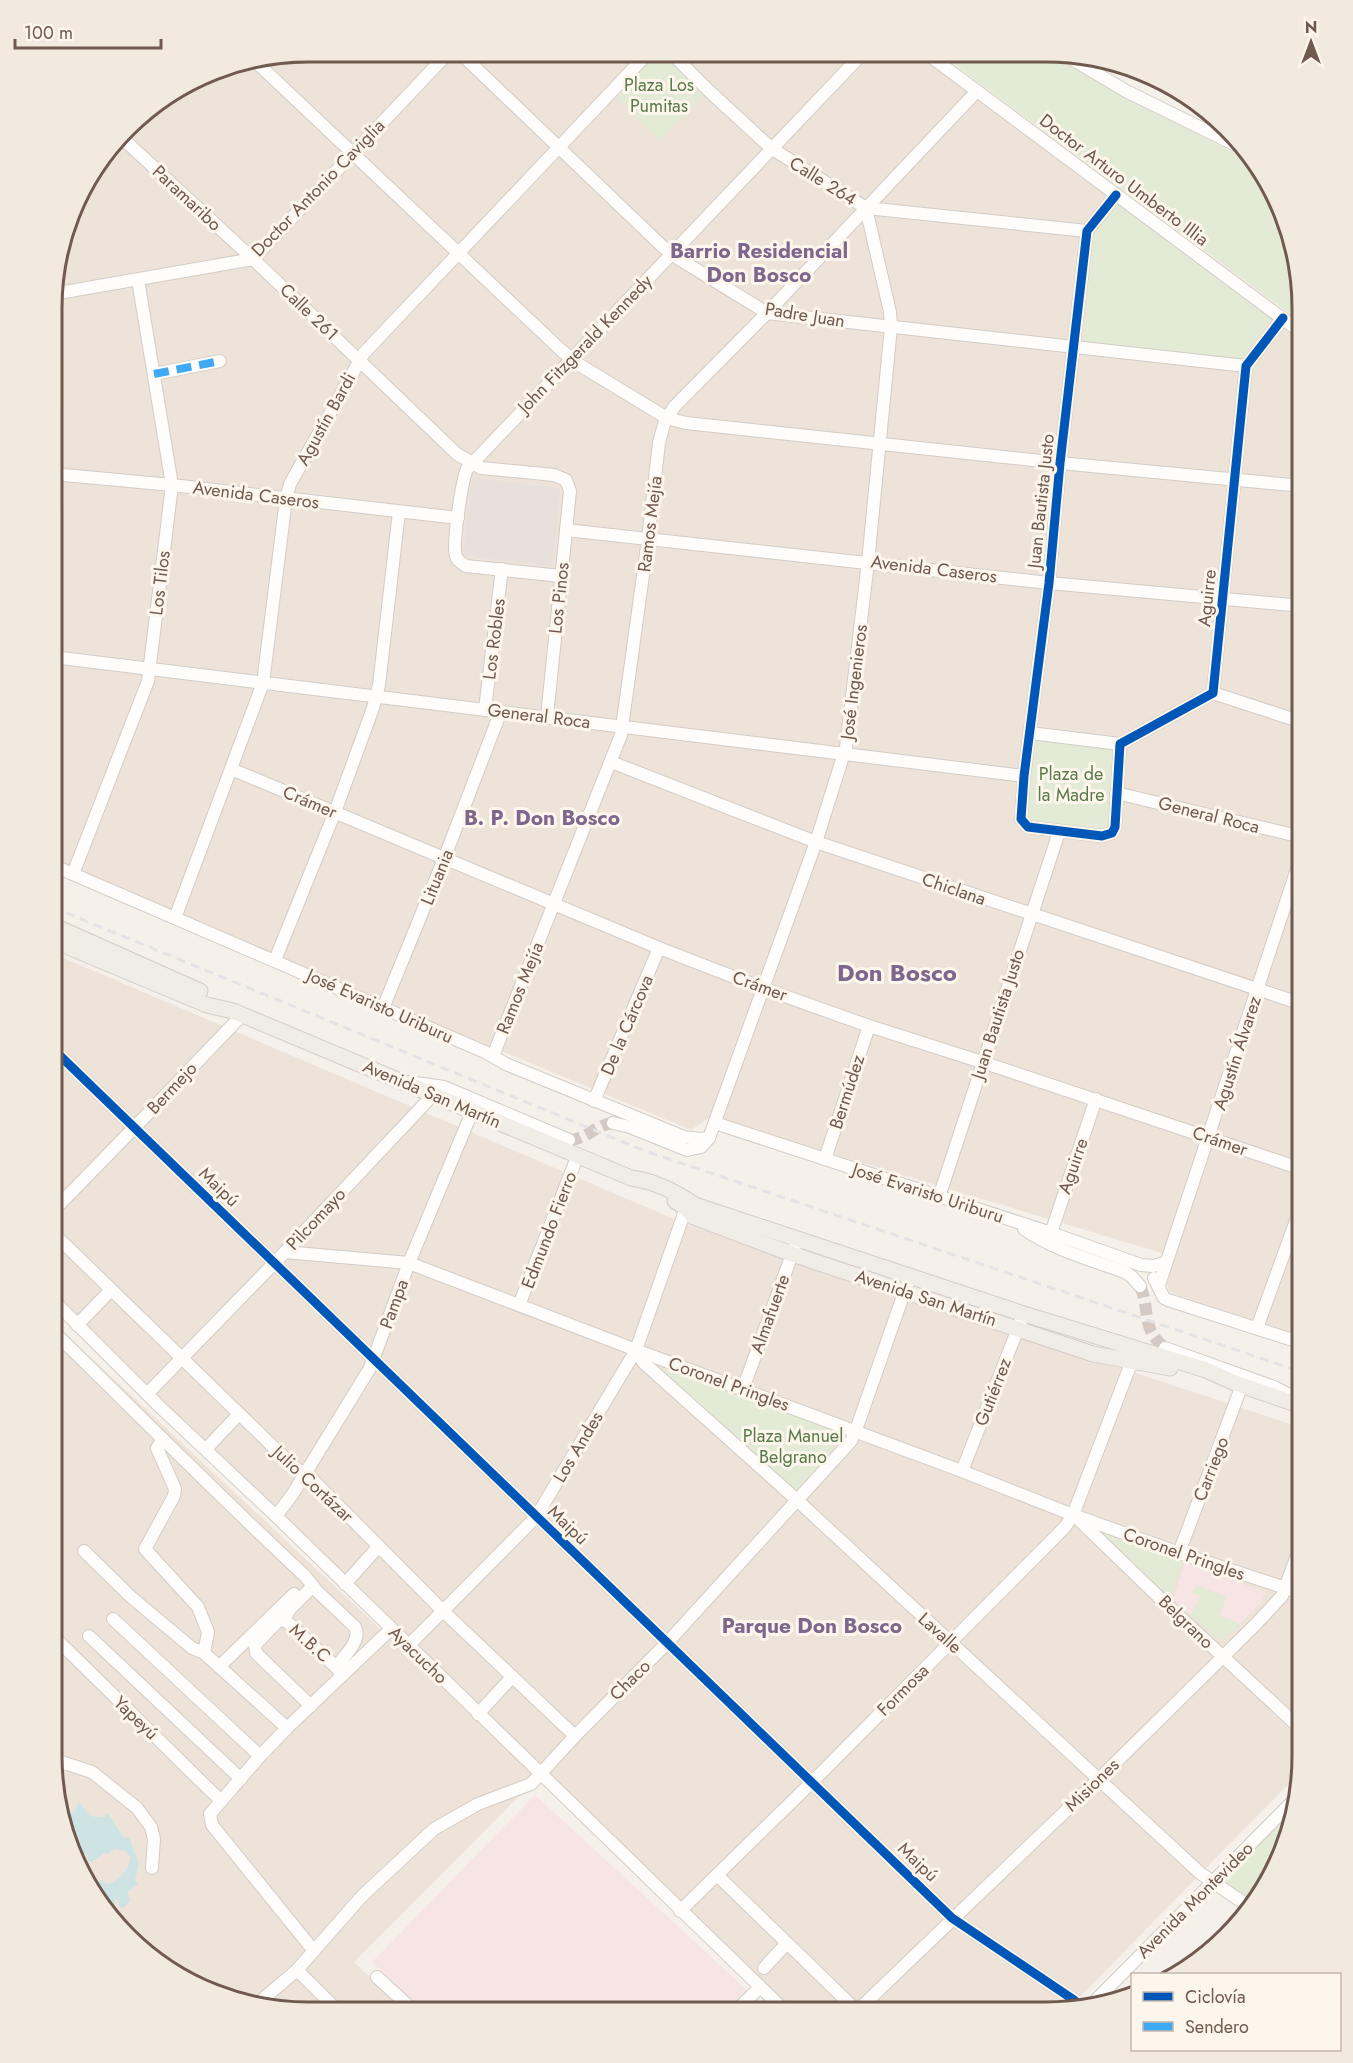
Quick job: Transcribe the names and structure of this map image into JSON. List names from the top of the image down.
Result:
{
  "streets": {
    "main road": ["Avenida San Martín"],
    "street": [
      "Doctor Arturo Umberto Illia",
      "Calle 264",
      "Doctor Antonio Caviglia",
      "Paramaribo",
      "Calle 261",
      "Padre Juan",
      "John Fitzgerald Kennedy",
      "Agustín Bardi",
      "Avenida Caseros",
      "Juan Bautista Justo",
      "Ramos Mejía",
      "Los Tilos",
      "Los Pinos",
      "Aguirre",
      "Los Robles",
      "José Ingenieros",
      "General Roca",
      "Crámer",
      "Lituania",
      "Chiclana",
      "José Evaristo Uriburu",
      "De la Cárcova",
      "Agustín Álvarez",
      "Bermejo",
      "Bermúdez",
      "Maipú",
      "Pilcomayo",
      "Edmundo Fierro",
      "Pampa",
      "Almafuerte",
      "Coronel Pringles",
      "Gutiérrez",
      "Los Andes",
      "Carriego",
      "Julio Cortázar",
      "Belgrano",
      "Lavalle",
      "M.B.C",
      "Ayacucho",
      "Chaco",
      "Formosa",
      "Yapeyú",
      "Misiones",
      "Avenida Montevideo"
    ]
  },
  "crossings": [
    ["Doctor Arturo Umberto Illia", "Ramos Mejía"],
    ["Calle 264", "John Fitzgerald Kennedy"],
    ["Calle 264", "Juan Bautista Justo"],
    ["Calle 264", "Ramos Mejía"],
    ["Calle 264", "José Ingenieros"],
    ["Doctor Antonio Caviglia", "Paramaribo"],
    ["Doctor Antonio Caviglia", "Calle 261"],
    ["Doctor Antonio Caviglia", "Los Tilos"],
    ["Paramaribo", "Calle 261"],
    ["Calle 261", "John Fitzgerald Kennedy"],
    ["Calle 261", "Agustín Bardi"],
    ["Calle 261", "Los Pinos"],
    ["Padre Juan", "John Fitzgerald Kennedy"],
    ["Padre Juan", "Agustín Bardi"],
    ["Padre Juan", "Juan Bautista Justo"],
    ["Padre Juan", "Ramos Mejía"],
    ["Padre Juan", "Aguirre"],
    ["Padre Juan", "José Ingenieros"],
    ["John Fitzgerald Kennedy", "Avenida Caseros"],
    ["John Fitzgerald Kennedy", "Los Pinos"],
    ["John Fitzgerald Kennedy", "Los Robles"],
    ["Agustín Bardi", "Avenida Caseros"],
    ["Agustín Bardi", "General Roca"],
    ["Agustín Bardi", "Crámer"],
    ["Agustín Bardi", "José Evaristo Uriburu"],
    ["Avenida Caseros", "Juan Bautista Justo"],
    ["Avenida Caseros", "Ramos Mejía"],
    ["Avenida Caseros", "Los Tilos"],
    ["Avenida Caseros", "Los Pinos"],
    ["Avenida Caseros", "Aguirre"],
    ["Avenida Caseros", "José Ingenieros"],
    ["Juan Bautista Justo", "General Roca"],
    ["Juan Bautista Justo", "Crámer"],
    ["Juan Bautista Justo", "Chiclana"],
    ["Juan Bautista Justo", "José Evaristo Uriburu"],
    ["Ramos Mejía", "José Ingenieros"],
    ["Ramos Mejía", "General Roca"],
    ["Ramos Mejía", "Crámer"],
    ["Ramos Mejía", "Chiclana"],
    ["Ramos Mejía", "José Evaristo Uriburu"],
    ["Los Tilos", "General Roca"],
    ["Los Tilos", "José Evaristo Uriburu"],
    ["Los Pinos", "General Roca"],
    ["Aguirre", "Crámer"],
    ["Aguirre", "José Evaristo Uriburu"],
    ["Los Robles", "General Roca"],
    ["José Ingenieros", "General Roca"],
    ["José Ingenieros", "Crámer"],
    ["José Ingenieros", "Chiclana"],
    ["José Ingenieros", "José Evaristo Uriburu"],
    ["General Roca", "Lituania"],
    ["Crámer", "Lituania"],
    ["Crámer", "De la Cárcova"],
    ["Crámer", "Agustín Álvarez"],
    ["Crámer", "Bermúdez"],
    ["Lituania", "José Evaristo Uriburu"],
    ["Chiclana", "Agustín Álvarez"],
    ["José Evaristo Uriburu", "De la Cárcova"],
    ["José Evaristo Uriburu", "Agustín Álvarez"],
    ["José Evaristo Uriburu", "Bermúdez"],
    ["Bermejo", "Avenida San Martín"],
    ["Bermejo", "Maipú"],
    ["Avenida San Martín", "Pilcomayo"],
    ["Avenida San Martín", "Edmundo Fierro"],
    ["Avenida San Martín", "Pampa"],
    ["Avenida San Martín", "Almafuerte"],
    ["Avenida San Martín", "Gutiérrez"],
    ["Avenida San Martín", "Los Andes"],
    ["Avenida San Martín", "Carriego"],
    ["Avenida San Martín", "Chaco"],
    ["Avenida San Martín", "Formosa"],
    ["Maipú", "Pilcomayo"],
    ["Maipú", "Pampa"],
    ["Maipú", "Los Andes"],
    ["Maipú", "Chaco"],
    ["Maipú", "Formosa"],
    ["Maipú", "Misiones"],
    ["Pilcomayo", "Coronel Pringles"],
    ["Pilcomayo", "Julio Cortázar"],
    ["Pilcomayo", "Ayacucho"],
    ["Edmundo Fierro", "Coronel Pringles"],
    ["Pampa", "Coronel Pringles"],
    ["Pampa", "Julio Cortázar"],
    ["Pampa", "Ayacucho"],
    ["Almafuerte", "Coronel Pringles"],
    ["Coronel Pringles", "Gutiérrez"],
    ["Coronel Pringles", "Los Andes"],
    ["Coronel Pringles", "Carriego"],
    ["Coronel Pringles", "Belgrano"],
    ["Coronel Pringles", "Lavalle"],
    ["Coronel Pringles", "Chaco"],
    ["Coronel Pringles", "Formosa"],
    ["Coronel Pringles", "Misiones"],
    ["Los Andes", "Julio Cortázar"],
    ["Los Andes", "Lavalle"],
    ["Los Andes", "Ayacucho"],
    ["Julio Cortázar", "Chaco"],
    ["Belgrano", "Formosa"],
    ["Belgrano", "Misiones"],
    ["Lavalle", "Chaco"],
    ["Lavalle", "Formosa"],
    ["Lavalle", "Misiones"],
    ["Lavalle", "Avenida Montevideo"],
    ["M.B.C", "Ayacucho"],
    ["Ayacucho", "Chaco"],
    ["Ayacucho", "Formosa"]
  ],
  "districts": [
    "Barrio Residencial Don Bosco",
    "B. P. Don Bosco",
    "Don Bosco",
    "Parque Don Bosco"
  ],
  "parks": ["Plaza Los Pumitas", "Plaza de la Madre", "Plaza Manuel Belgrano"],
  "legend": ["Ciclovía", "Sendero"],
  "scale_bar": "100 m",
  "north": "top"
}
